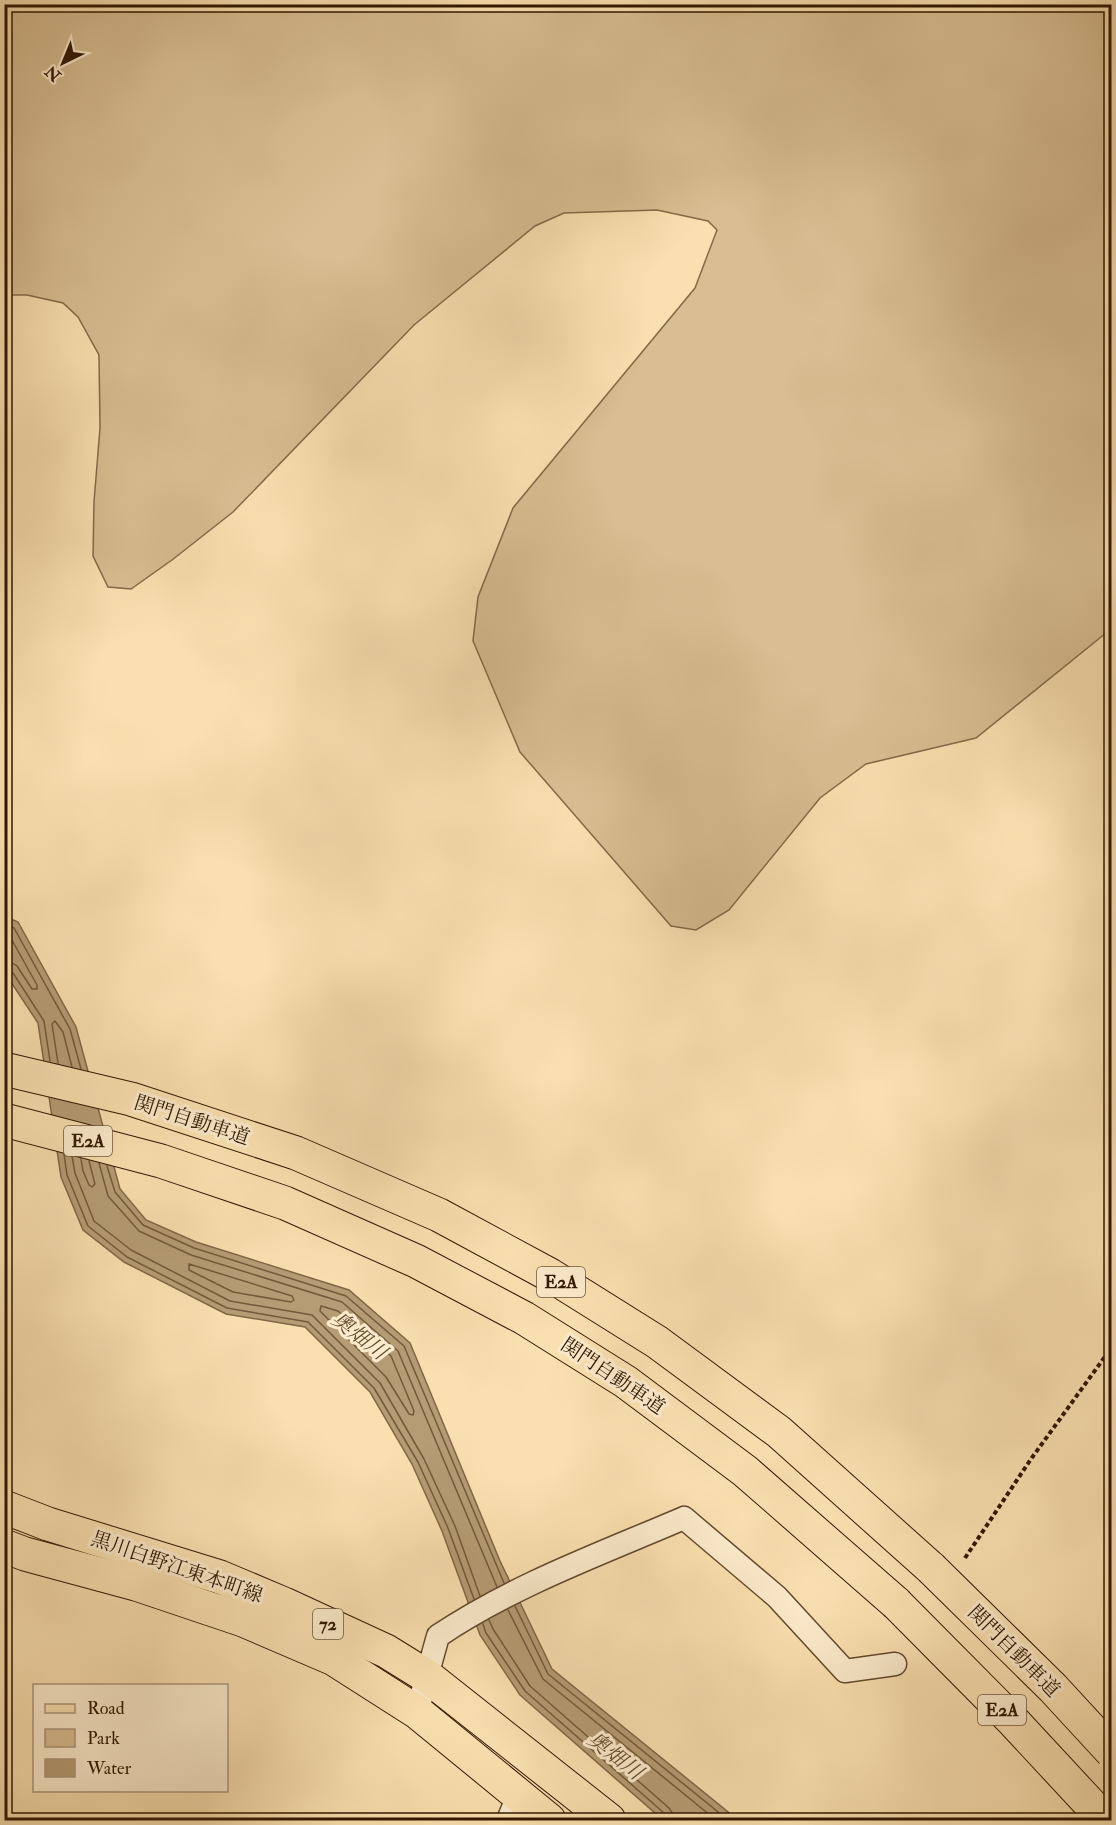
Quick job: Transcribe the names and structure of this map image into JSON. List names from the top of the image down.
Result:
{
  "streets": {
    "main road": [
      "関門自動車道",
      "E2A",
      "黒川白野江東本町線",
      "72"
    ]
  },
  "water": ["奧畑川"],
  "legend": ["Road", "Park", "Water"],
  "north": "bottom left"
}
